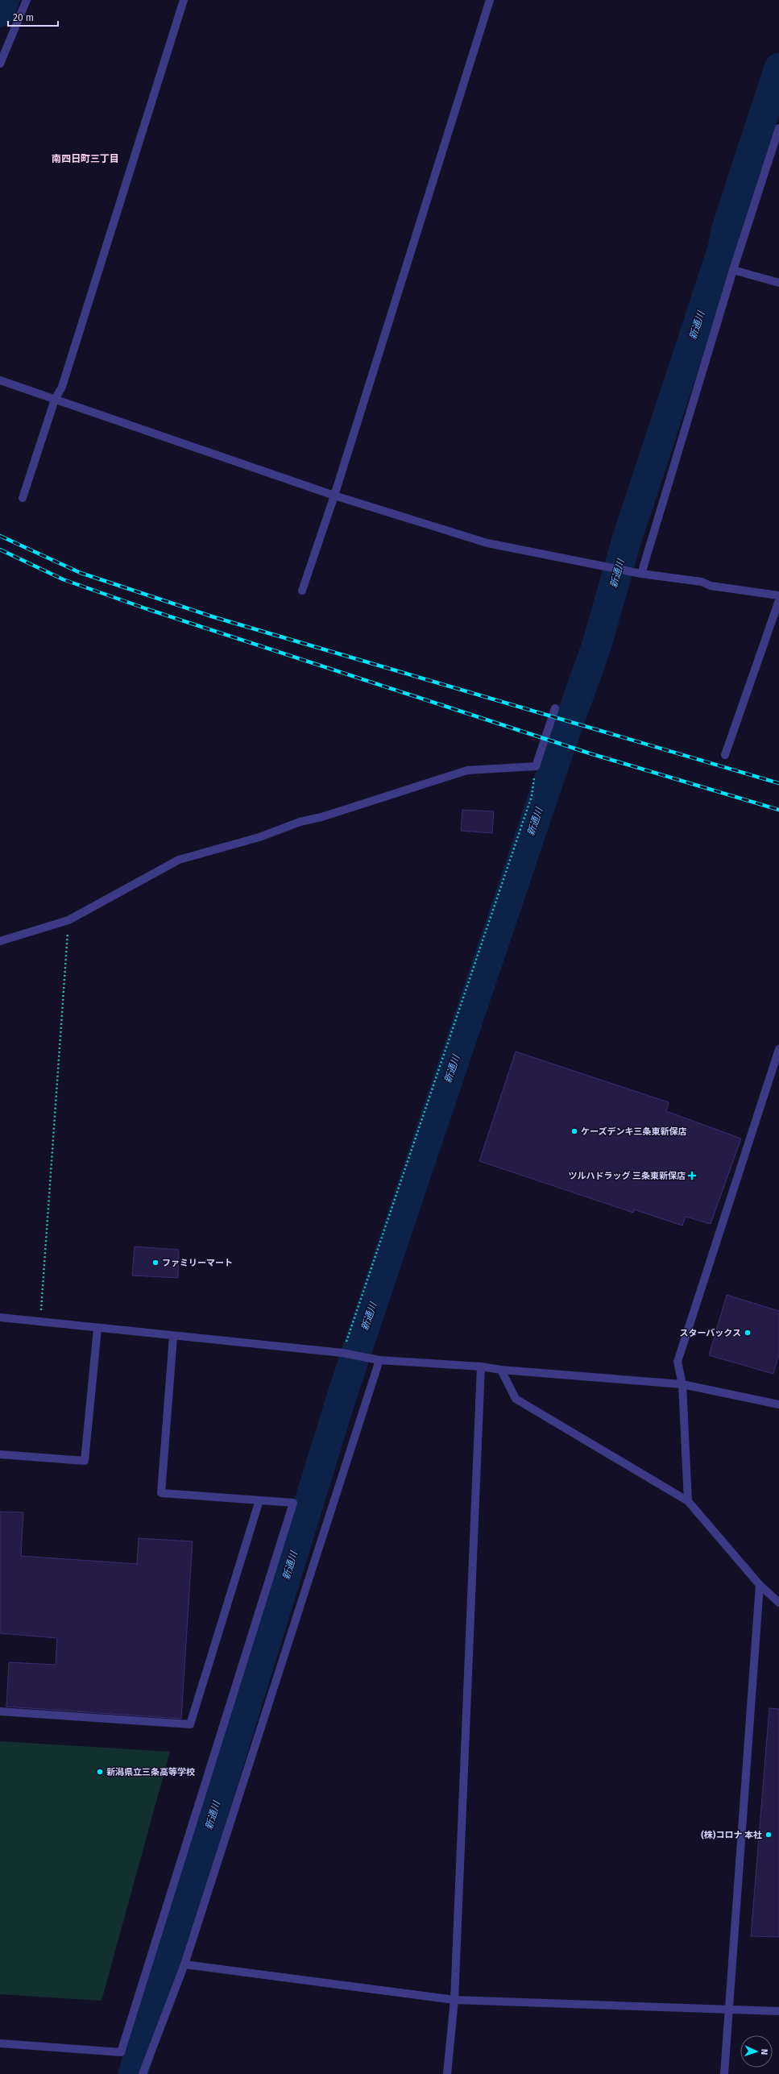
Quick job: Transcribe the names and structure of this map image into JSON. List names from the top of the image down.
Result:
{
  "districts": ["南四日町三丁目"],
  "water": ["新通川"],
  "places": {
    "other": [
      "ケーズデンキ三条東新保店",
      "ファミリーマート",
      "スターバックス",
      "新潟県立三条高等学校",
      "(株)コロナ 本社"
    ],
    "health": ["ツルハドラッグ 三条東新保店"]
  },
  "scale_bar": "20 m",
  "north": "right"
}
